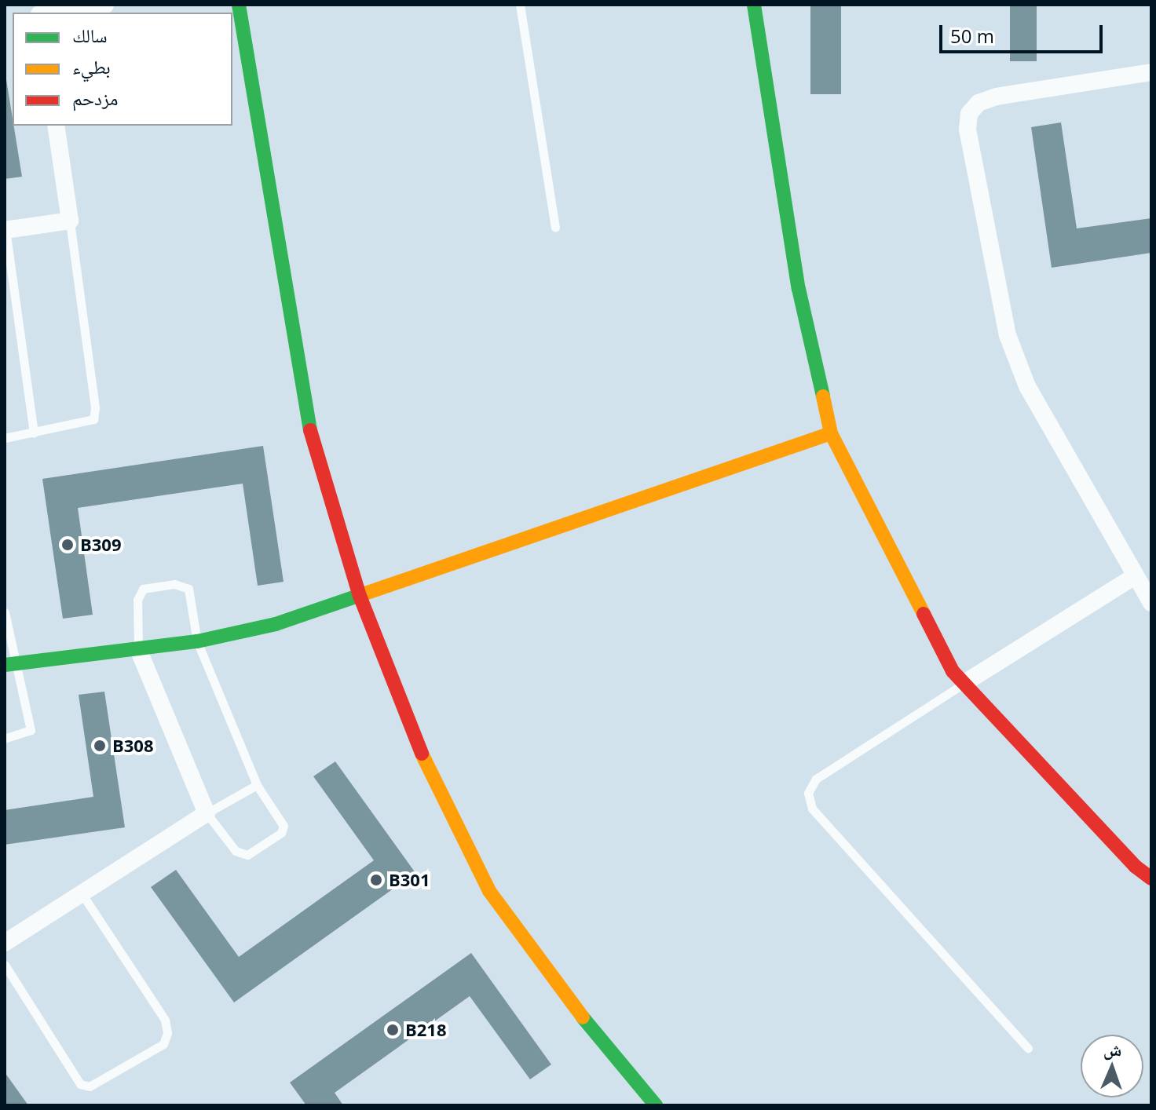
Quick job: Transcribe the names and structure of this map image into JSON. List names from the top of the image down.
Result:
{
  "places": [
    "B309",
    "B308",
    "B301",
    "B218"
  ],
  "legend": ["سالك", "بطيء", "مزدحم"],
  "scale_bar": "50 m",
  "north": "top"
}
